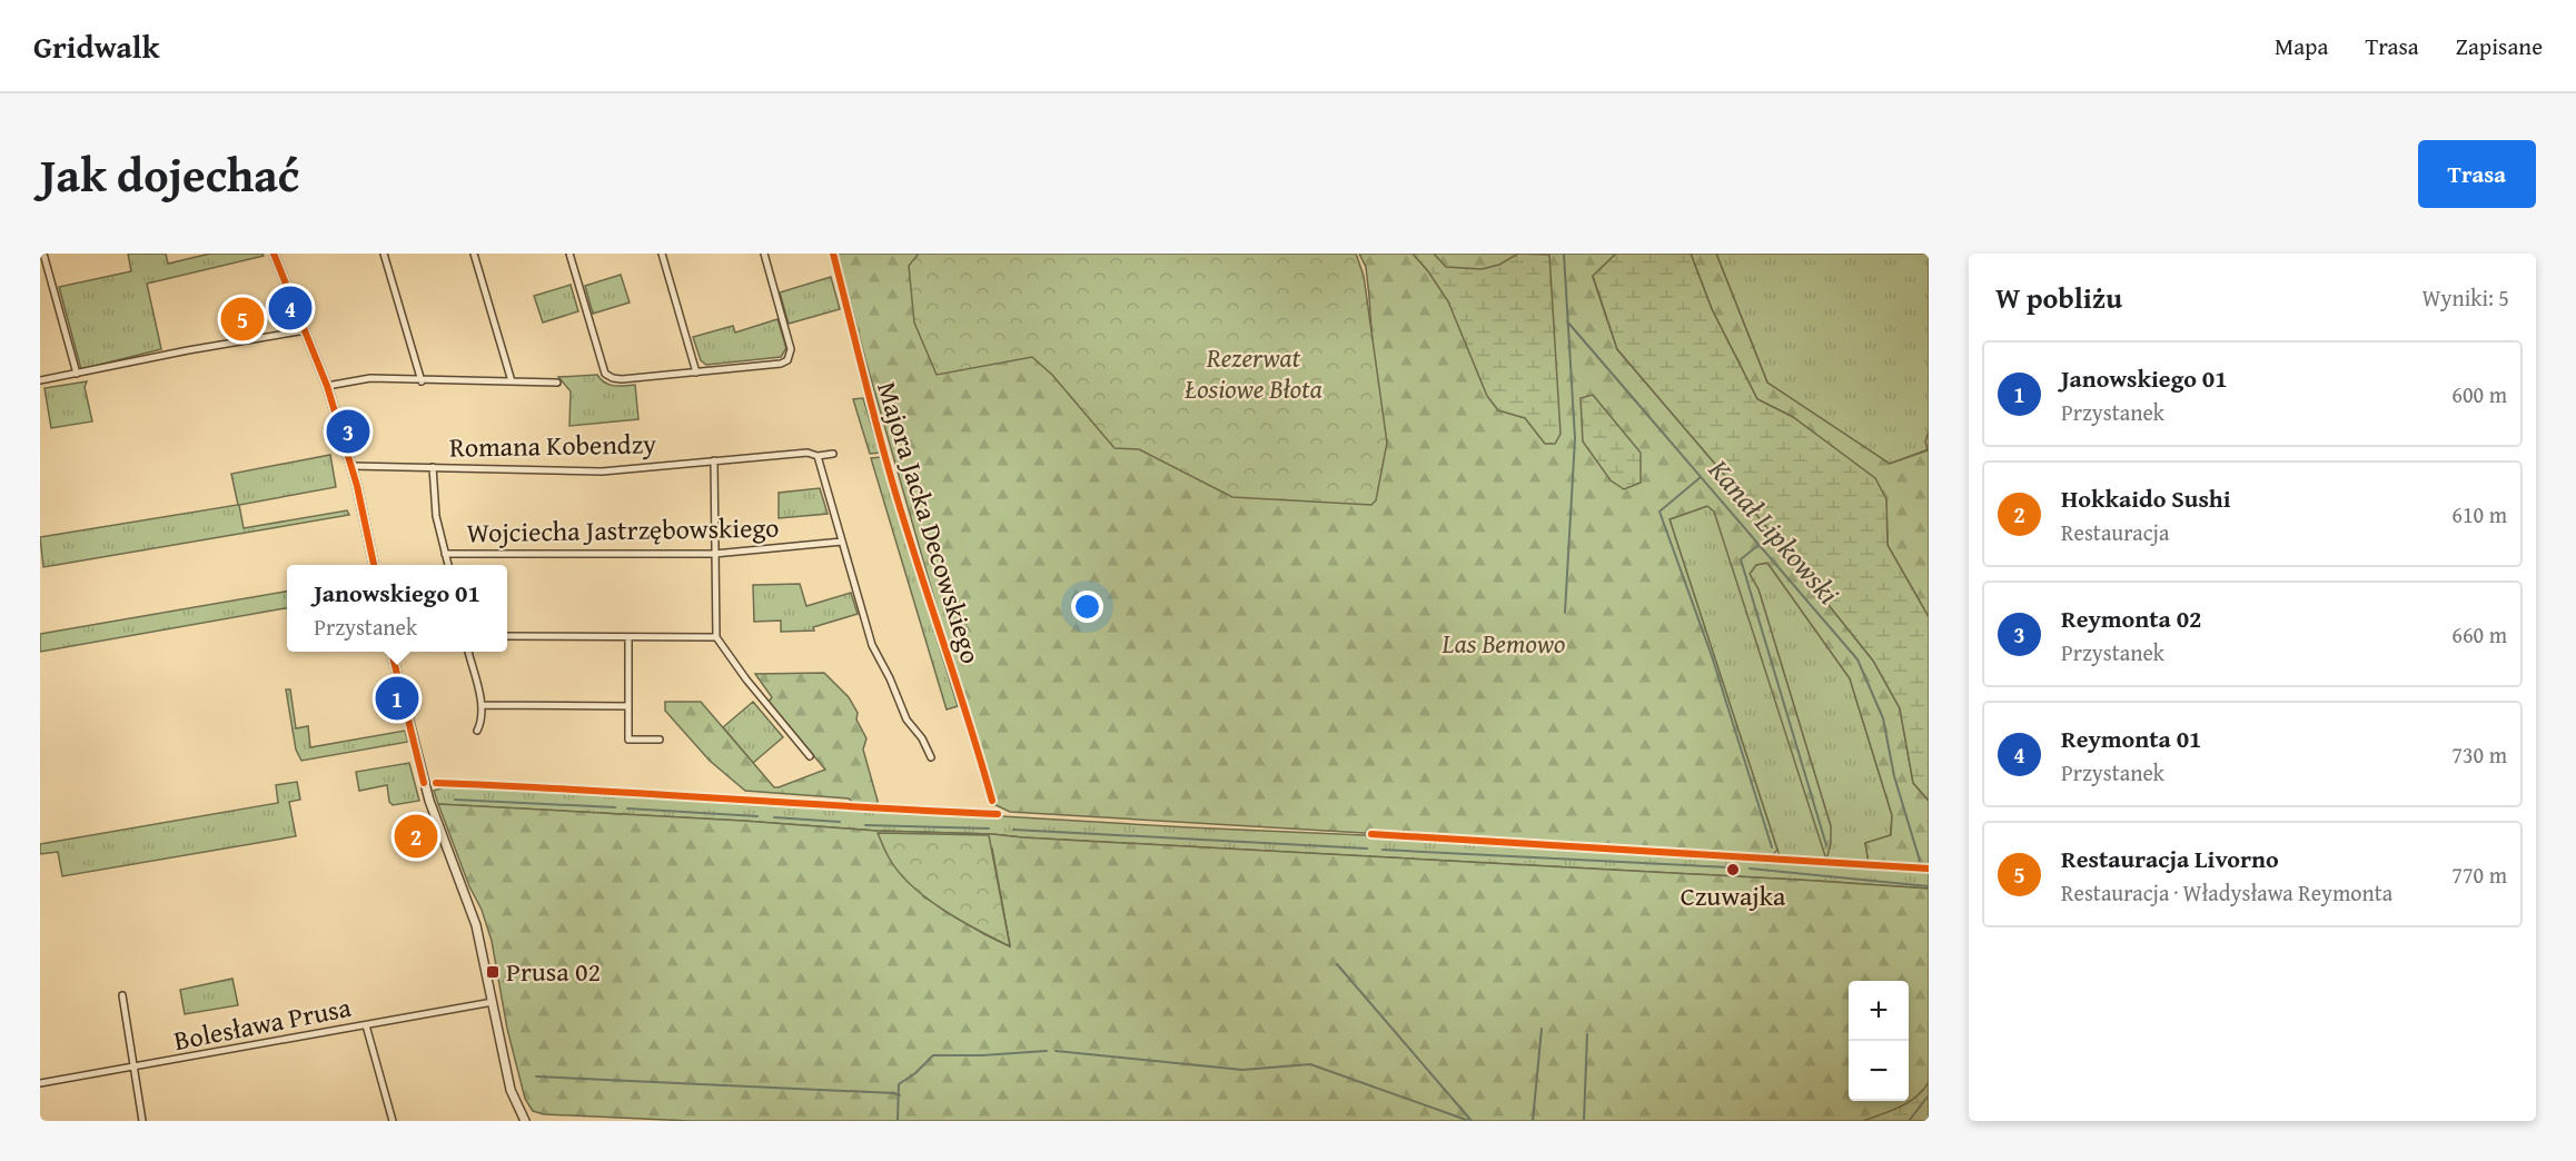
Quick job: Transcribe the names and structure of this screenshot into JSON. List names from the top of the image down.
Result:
{
  "streets": {
    "street": [
      "Romana Kobendzy",
      "Majora Jacka Decowskiego",
      "Wojciecha Jastrzębowskiego",
      "Bolesława Prusa"
    ]
  },
  "water": ["Kanał Lipkowski"],
  "parks": ["Rezerwat Łosiowe Błota", "Las Bemowo"],
  "places": {
    "other": ["Czuwajka"],
    "transit": ["Prusa 02"]
  },
  "page": {
    "header": "Gridwalk",
    "nav": ["Mapa", "Trasa", "Zapisane"],
    "title": "Jak dojechać",
    "buttons": "Trasa",
    "heading": ["W pobliżu", "Wyniki: 5"],
    "pins": [
      "4",
      "5",
      "3",
      "1",
      "2"
    ],
    "list": [
      {
        "mark": "1",
        "name": "Janowskiego 01",
        "note": "Przystanek",
        "value": "600 m"
      },
      {
        "mark": "2",
        "name": "Hokkaido Sushi",
        "note": "Restauracja",
        "value": "610 m"
      },
      {
        "mark": "3",
        "name": "Reymonta 02",
        "note": "Przystanek",
        "value": "660 m"
      },
      {
        "mark": "4",
        "name": "Reymonta 01",
        "note": "Przystanek",
        "value": "730 m"
      },
      {
        "mark": "5",
        "name": "Restauracja Livorno",
        "note": "Restauracja · Władysława Reymonta",
        "value": "770 m"
      }
    ],
    "popup": ["Janowskiego 01", "Przystanek"],
    "map_buttons": ["+", "−"]
  }
}
